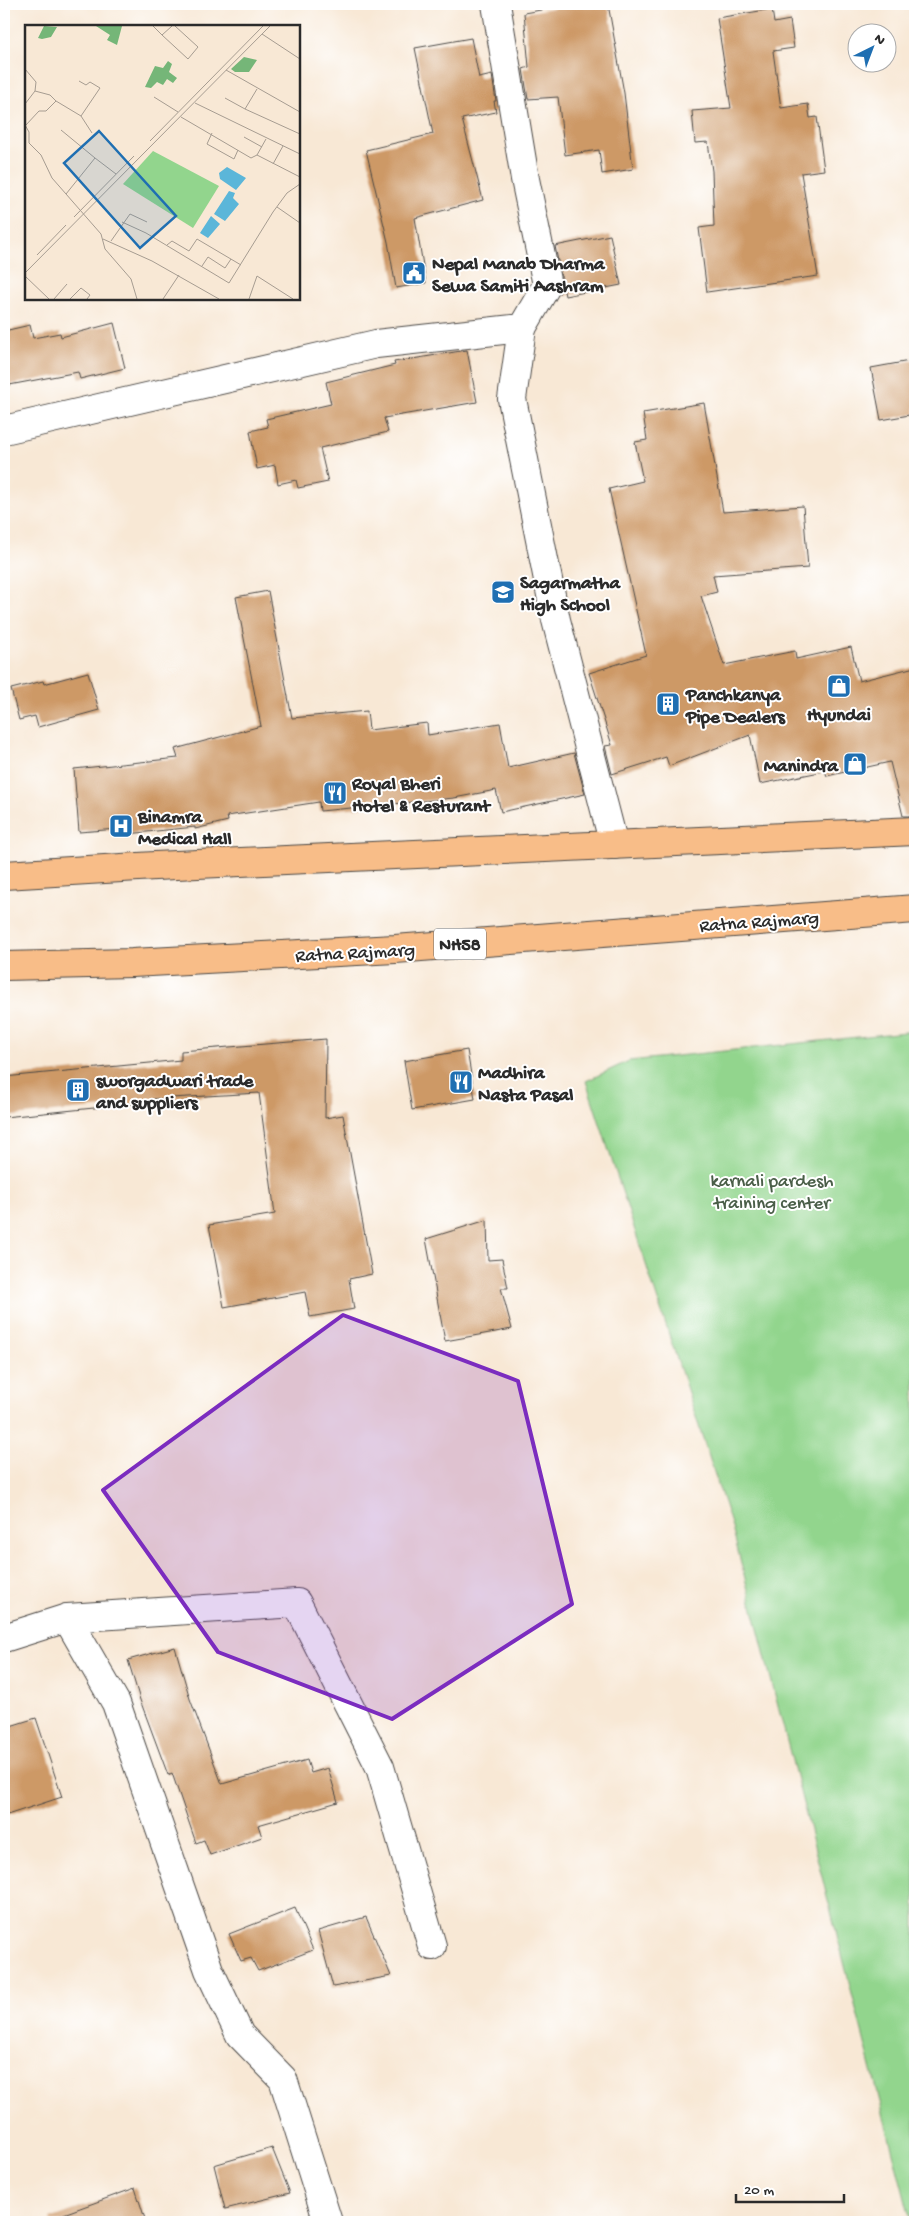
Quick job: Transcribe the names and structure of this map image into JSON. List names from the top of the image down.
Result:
{
  "streets": {
    "highway": ["Ratna Rajmarg", "NH58"]
  },
  "parks": ["karnali pardesh training center"],
  "places": {
    "public building": ["Nepal Manab Dharma Sewa Samiti Aashram"],
    "school or university": ["Sagarmatha High School"],
    "shop": ["Hyundai", "Manindra"],
    "building": ["Panchkanya Pipe Dealers", "sworgadwari trade and suppliers"],
    "restaurant": ["Royal Bheri Hotel & Resturant", "Madhira Nasta Pasal"],
    "hospital": ["Binamra Medical Hall"]
  },
  "scale_bar": "20 m",
  "north": "top right"
}
